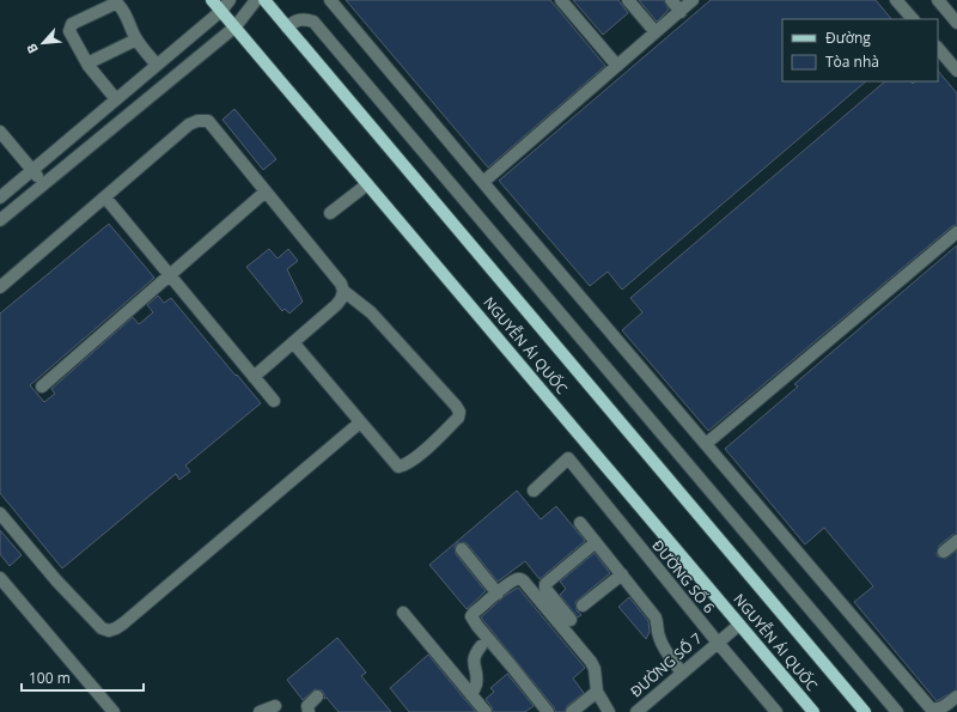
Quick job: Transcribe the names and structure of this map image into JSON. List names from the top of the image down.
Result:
{
  "streets": {
    "main road": ["NGUYỄN ÁI QUỐC"],
    "street": ["ĐƯỜNG SỐ 6", "ĐƯỜNG SỐ 7"]
  },
  "crossings": [
    ["NGUYỄN ÁI QUỐC", "ĐƯỜNG SỐ 7"],
    ["ĐƯỜNG SỐ 6", "ĐƯỜNG SỐ 7"]
  ],
  "legend": ["Đường", "Tòa nhà"],
  "scale_bar": "100 m",
  "north": "bottom left"
}
